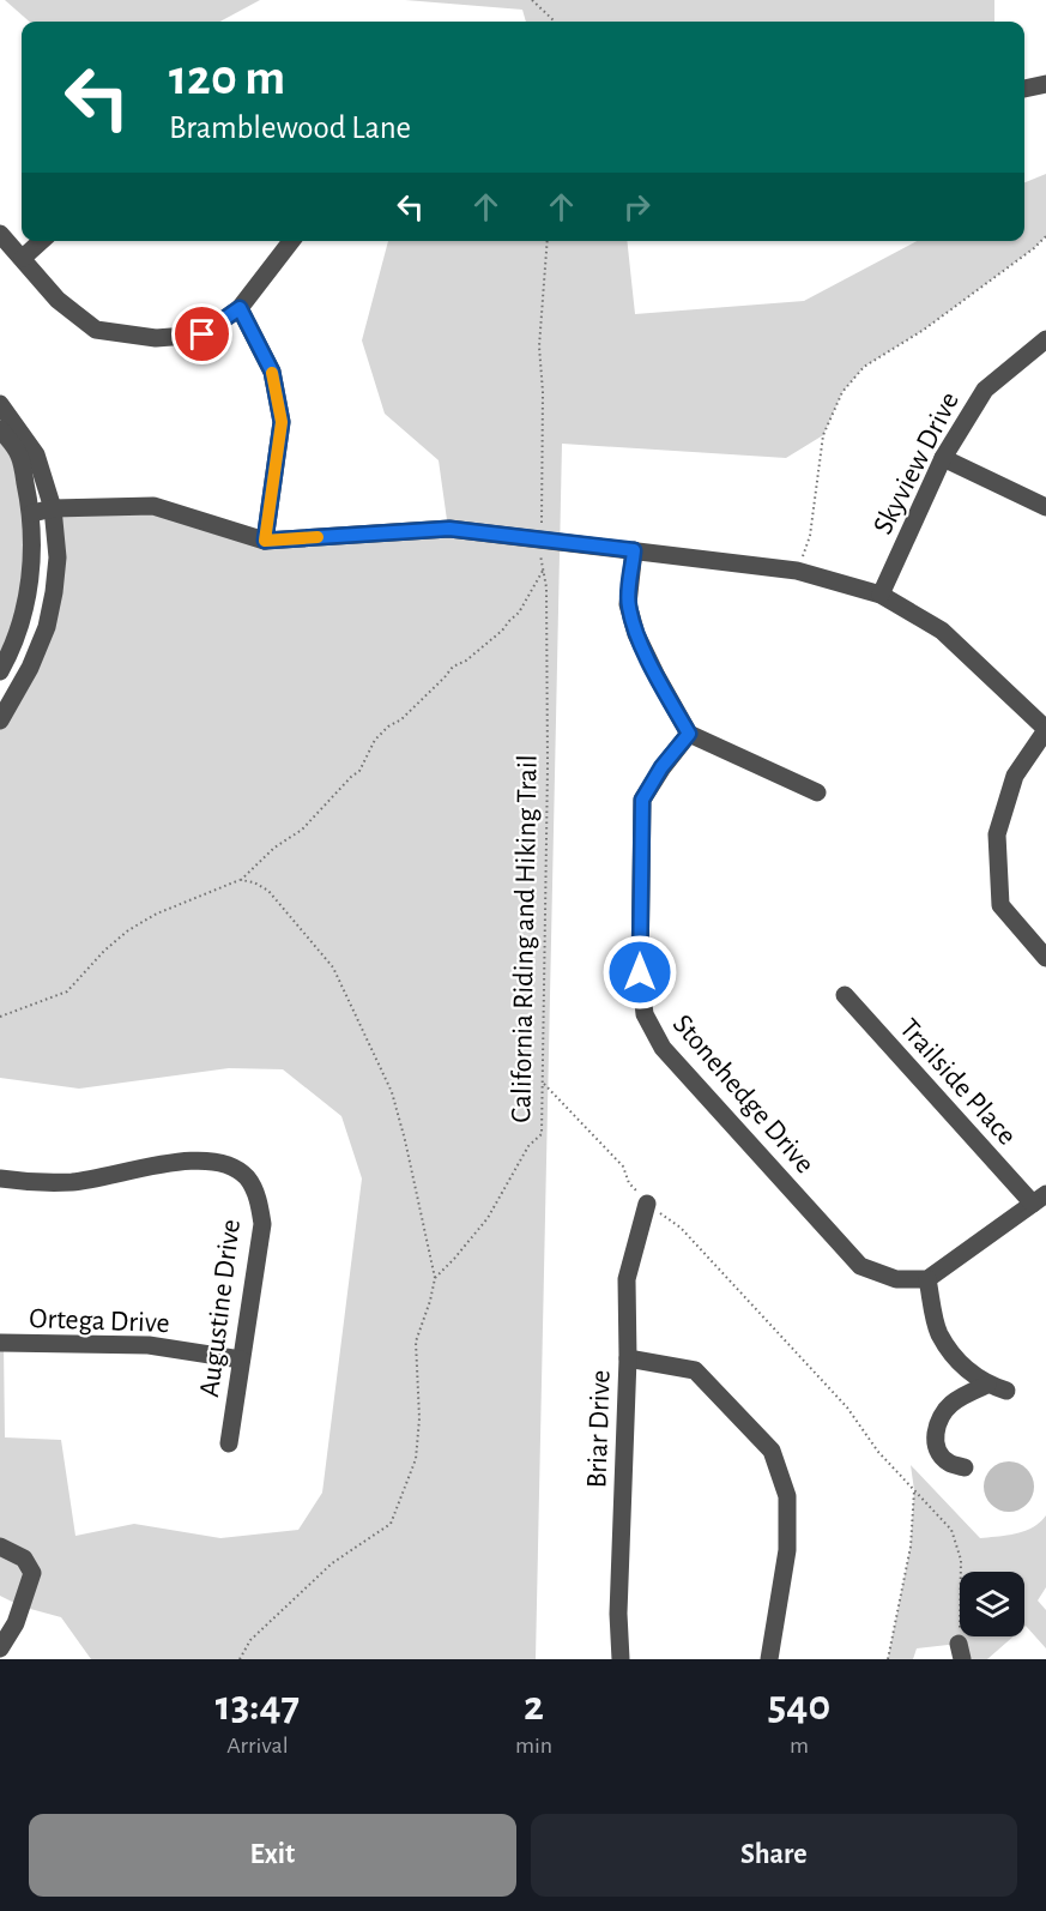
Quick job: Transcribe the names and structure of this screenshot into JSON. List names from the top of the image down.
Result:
{
  "streets": {
    "street": [
      "Skyview Drive",
      "Trailside Place",
      "Stonehedge Drive",
      "Augustine Drive",
      "Ortega Drive",
      "Briar Drive"
    ],
    "path": ["California Riding and Hiking Trail"]
  },
  "crossings": [
    ["Augustine Drive", "Ortega Drive"]
  ],
  "page": {
    "turn": ["120 m", "Bramblewood Lane"],
    "eta": [
      "13:47",
      "Arrival",
      "2",
      "min",
      "540",
      "m"
    ],
    "buttons": ["Exit", "Share"]
  }
}
